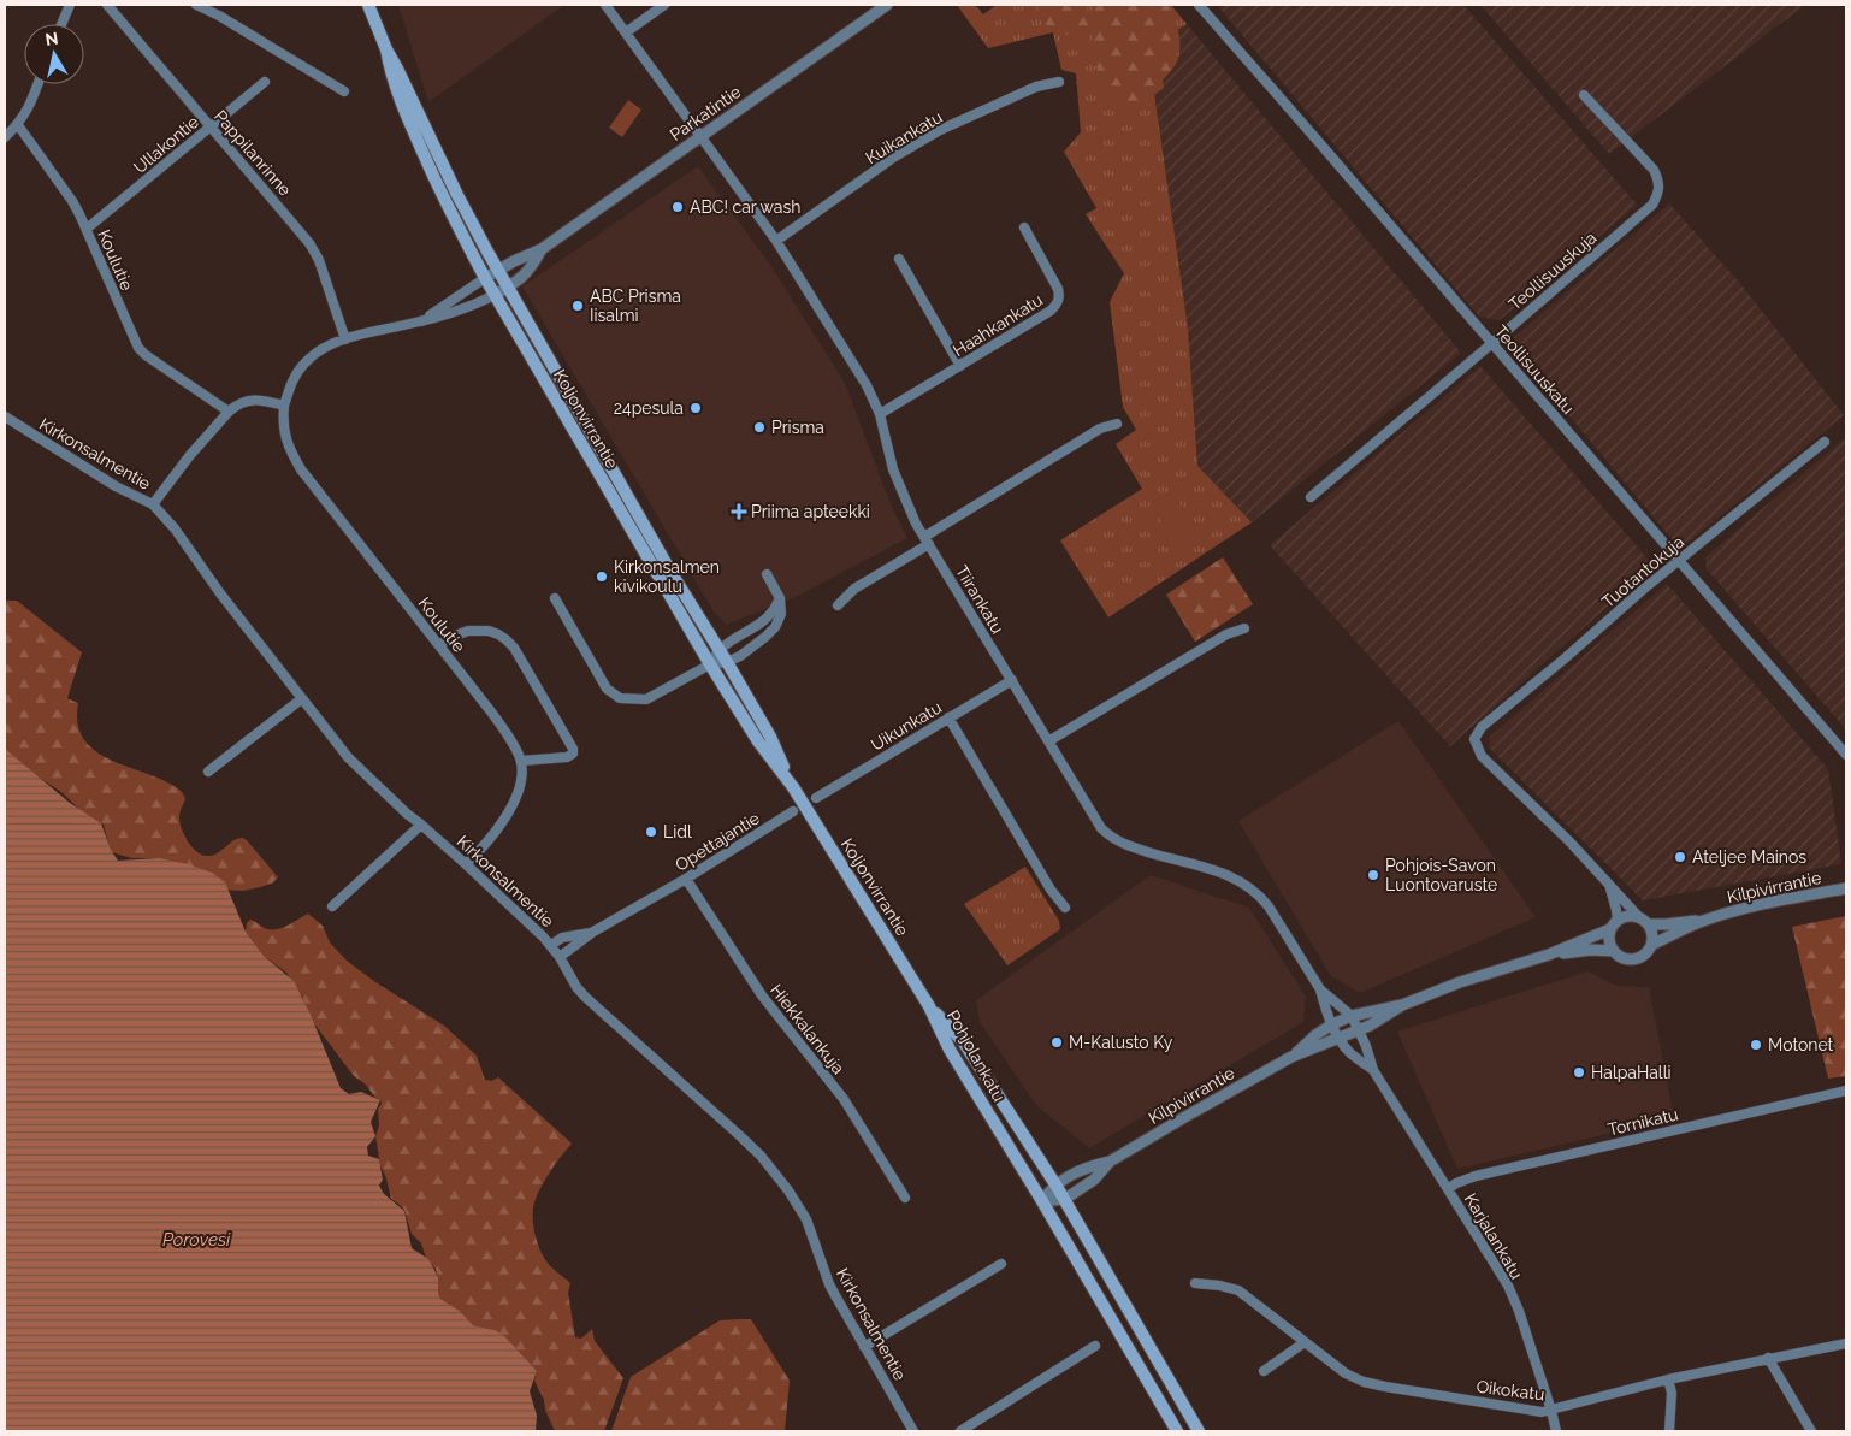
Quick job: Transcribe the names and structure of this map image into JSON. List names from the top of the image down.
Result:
{
  "streets": {
    "main road": ["Koljonvirrantie", "Pohjolankatu"],
    "street": [
      "Parkatintie",
      "Kuikankatu",
      "Ullakontie",
      "Pappilanrinne",
      "Koulutie",
      "Teollisuuskuja",
      "Haahkankatu",
      "Teollisuuskatu",
      "Kirkonsalmentie",
      "Tuotantokuja",
      "Tiirankatu",
      "Uikunkatu",
      "Opettajantie",
      "Kilpivirrantie",
      "Hiekkalankuja",
      "Tornikatu",
      "Karjalankatu",
      "Oikokatu"
    ]
  },
  "crossings": [
    ["Parkatintie", "Koljonvirrantie"],
    ["Parkatintie", "Tiirankatu"],
    ["Kuikankatu", "Tiirankatu"],
    ["Ullakontie", "Pappilanrinne"],
    ["Ullakontie", "Koulutie"],
    ["Teollisuuskuja", "Teollisuuskatu"],
    ["Haahkankatu", "Tiirankatu"],
    ["Teollisuuskatu", "Tuotantokuja"],
    ["Koljonvirrantie", "Pohjolankatu"],
    ["Kirkonsalmentie", "Opettajantie"],
    ["Tiirankatu", "Uikunkatu"],
    ["Tiirankatu", "Kilpivirrantie"],
    ["Tiirankatu", "Karjalankatu"],
    ["Opettajantie", "Hiekkalankuja"],
    ["Kilpivirrantie", "Pohjolankatu"],
    ["Kilpivirrantie", "Karjalankatu"],
    ["Tornikatu", "Karjalankatu"],
    ["Karjalankatu", "Oikokatu"]
  ],
  "water": ["Porovesi"],
  "places": {
    "other": [
      "ABC! car wash",
      "ABC Prisma Iisalmi",
      "24pesula",
      "Prisma",
      "Kirkonsalmen kivikoulu",
      "Lidl",
      "Ateljee Mainos",
      "Pohjois-Savon Luontovaruste",
      "M-Kalusto Ky",
      "Motonet",
      "HalpaHalli"
    ],
    "health": ["Priima apteekki"]
  },
  "north": "top"
}
